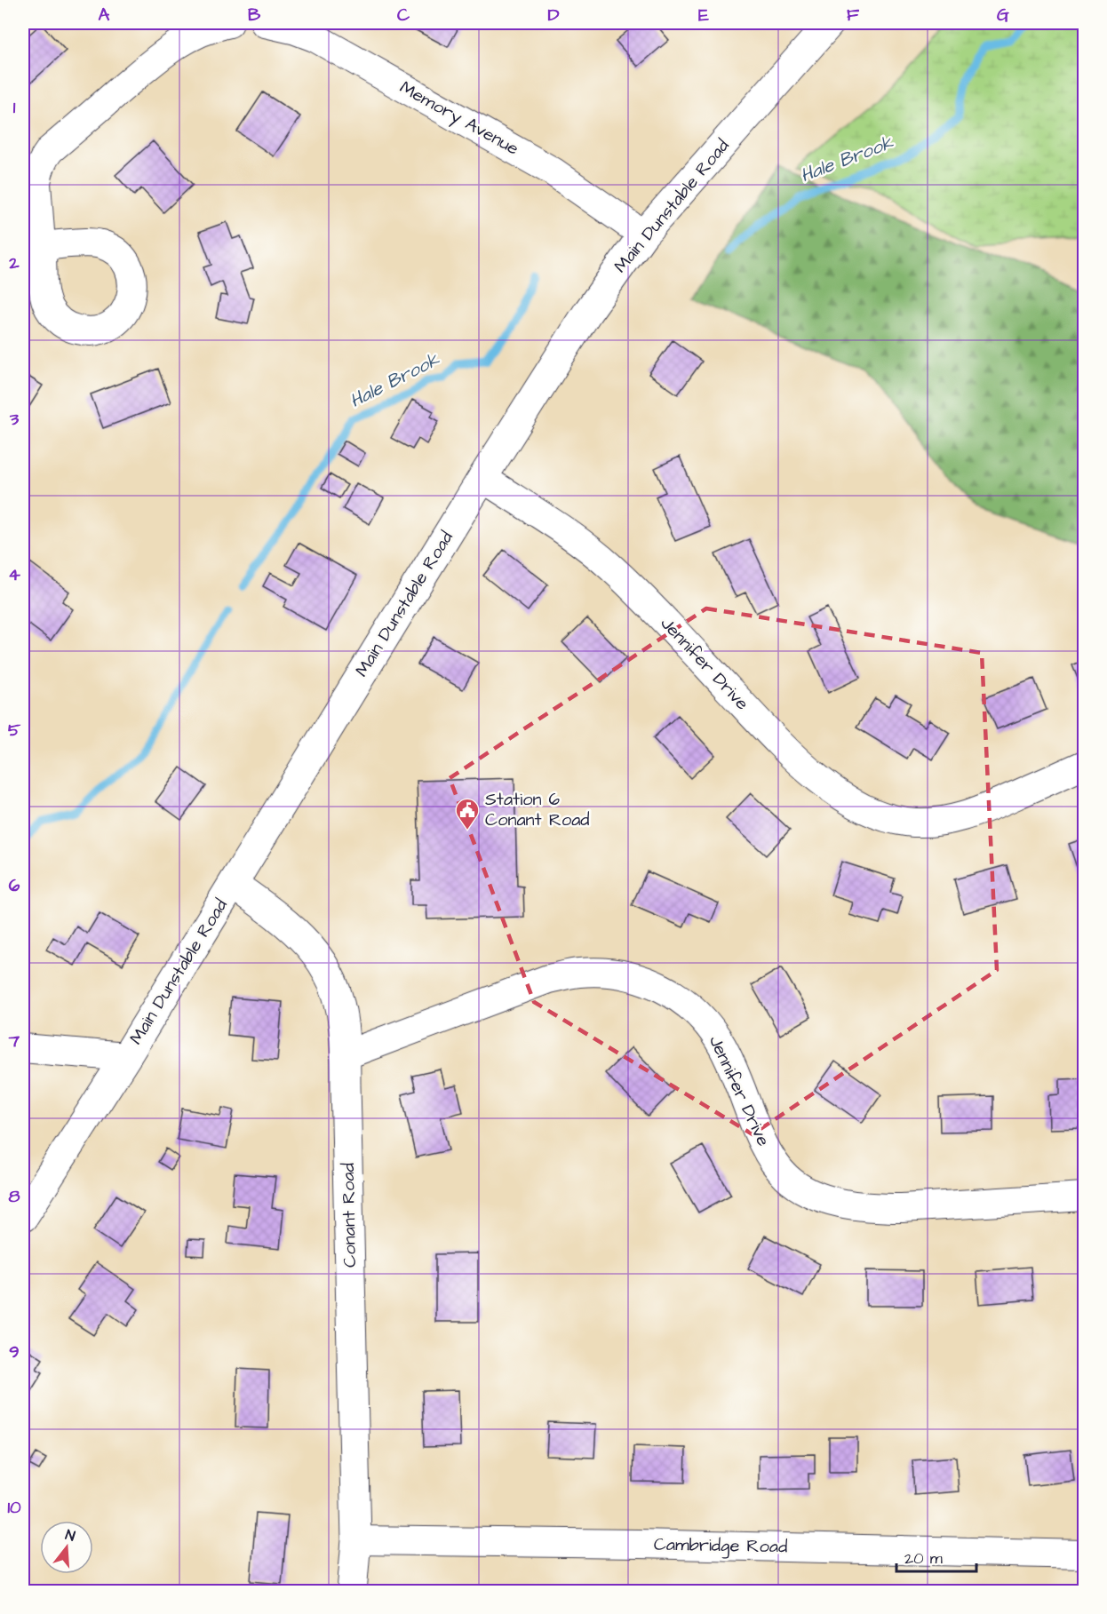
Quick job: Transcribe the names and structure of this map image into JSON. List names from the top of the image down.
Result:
{
  "streets": {
    "main road": ["Main Dunstable Road", "Conant Road"],
    "street": ["Memory Avenue", "Jennifer Drive", "Cambridge Road"]
  },
  "crossings": [
    ["Memory Avenue", "Main Dunstable Road"],
    ["Main Dunstable Road", "Jennifer Drive"],
    ["Main Dunstable Road", "Conant Road"],
    ["Jennifer Drive", "Conant Road"],
    ["Conant Road", "Cambridge Road"]
  ],
  "water": ["Hale Brook"],
  "places": {
    "public building": ["Station 6 Conant Road"]
  },
  "scale_bar": "20 m",
  "north": "top",
  "grid": {
    "columns": [
      "A",
      "B",
      "C",
      "D",
      "E",
      "F",
      "G"
    ],
    "rows": [
      "1",
      "2",
      "3",
      "4",
      "5",
      "6",
      "7",
      "8",
      "9",
      "10"
    ]
  }
}
